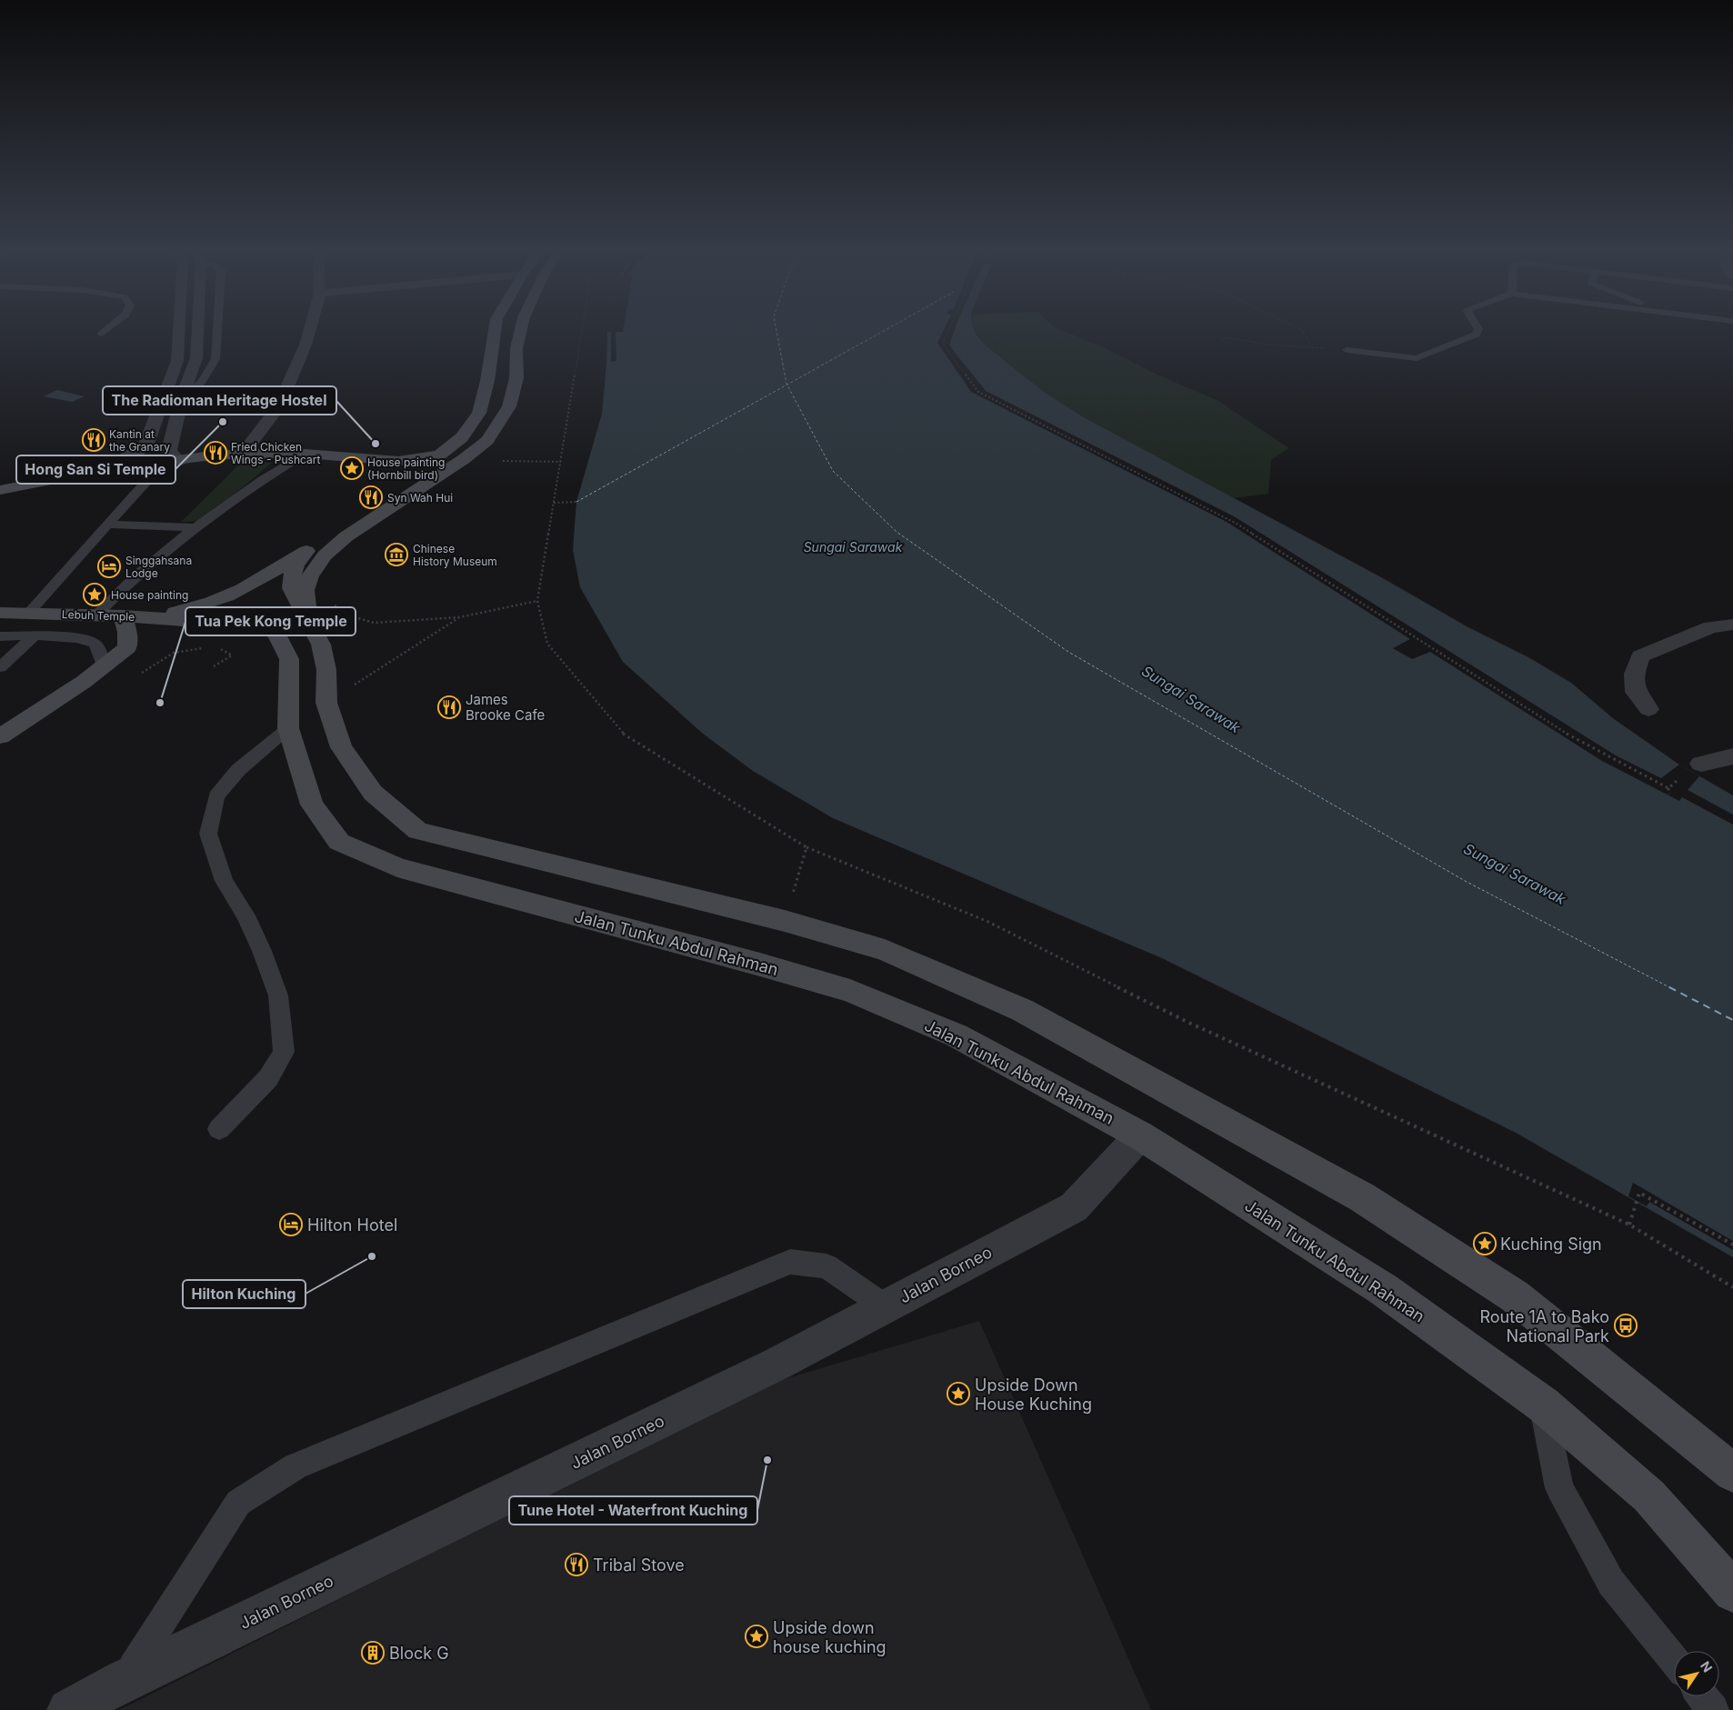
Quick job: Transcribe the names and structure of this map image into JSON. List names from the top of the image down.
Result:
{
  "streets": {
    "main road": ["Lebuh Temple", "Jalan Tunku Abdul Rahman"],
    "street": ["Jalan Borneo"]
  },
  "crossings": [
    ["Lebuh Temple", "Jalan Tunku Abdul Rahman"],
    ["Jalan Tunku Abdul Rahman", "Jalan Borneo"]
  ],
  "water": ["Sungai Sarawak"],
  "places": {
    "other": [
      "Hong San Si Temple",
      "The Radioman Heritage Hostel",
      "Tua Pek Kong Temple",
      "Hilton Kuching",
      "Tune Hotel - Waterfront Kuching"
    ],
    "restaurant": [
      "Kantin at the Granary",
      "Fried Chicken Wings - Pushcart",
      "Syn Wah Hui",
      "James Brooke Cafe",
      "Tribal Stove"
    ],
    "place": [
      "House painting (Hornbill bird)",
      "House painting",
      "Kuching Sign",
      "Upside Down House Kuching",
      "Upside down house kuching"
    ],
    "museum": ["Chinese History Museum"],
    "hotel": ["Singgahsana Lodge", "Hilton Hotel"],
    "bus stop": ["Route 1A to Bako National Park"],
    "building": ["Block G"]
  },
  "north": "top right"
}
